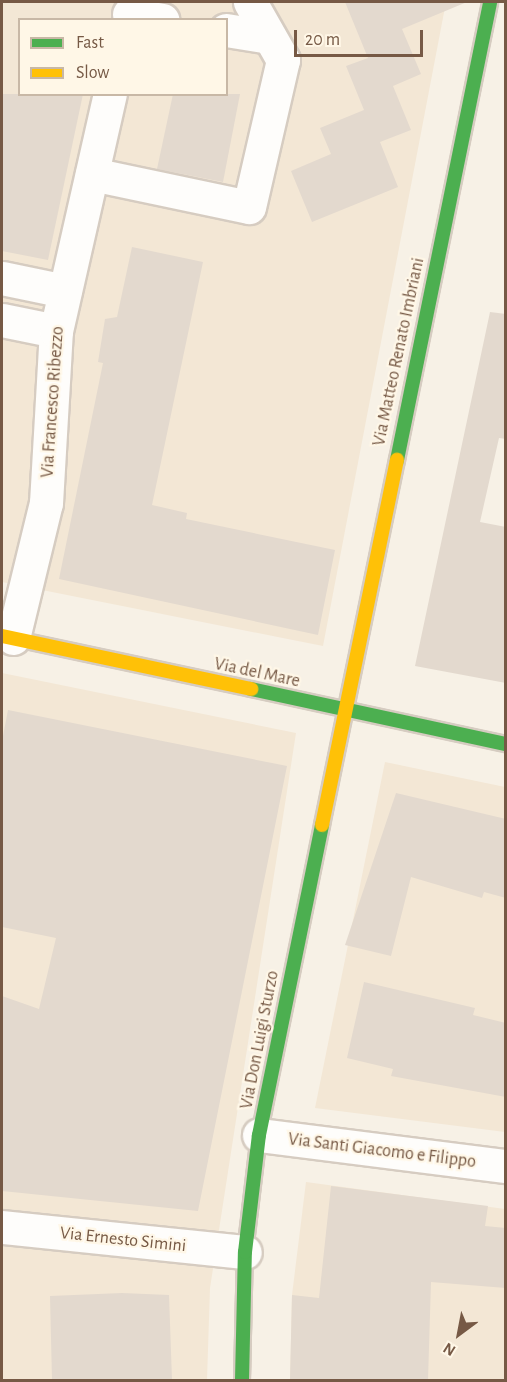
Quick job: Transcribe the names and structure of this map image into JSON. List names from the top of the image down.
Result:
{
  "streets": {
    "street": [
      "Via Matteo Renato Imbriani",
      "Via Francesco Ribezzo",
      "Via del Mare",
      "Via Don Luigi Sturzo",
      "Via Santi Giacomo e Filippo",
      "Via Ernesto Simini"
    ]
  },
  "crossings": [
    ["Via Matteo Renato Imbriani", "Via del Mare"],
    ["Via Matteo Renato Imbriani", "Via Don Luigi Sturzo"],
    ["Via Francesco Ribezzo", "Via del Mare"],
    ["Via del Mare", "Via Don Luigi Sturzo"],
    ["Via Don Luigi Sturzo", "Via Santi Giacomo e Filippo"],
    ["Via Don Luigi Sturzo", "Via Ernesto Simini"]
  ],
  "legend": ["Fast", "Slow"],
  "scale_bar": "20 m",
  "north": "bottom left"
}
